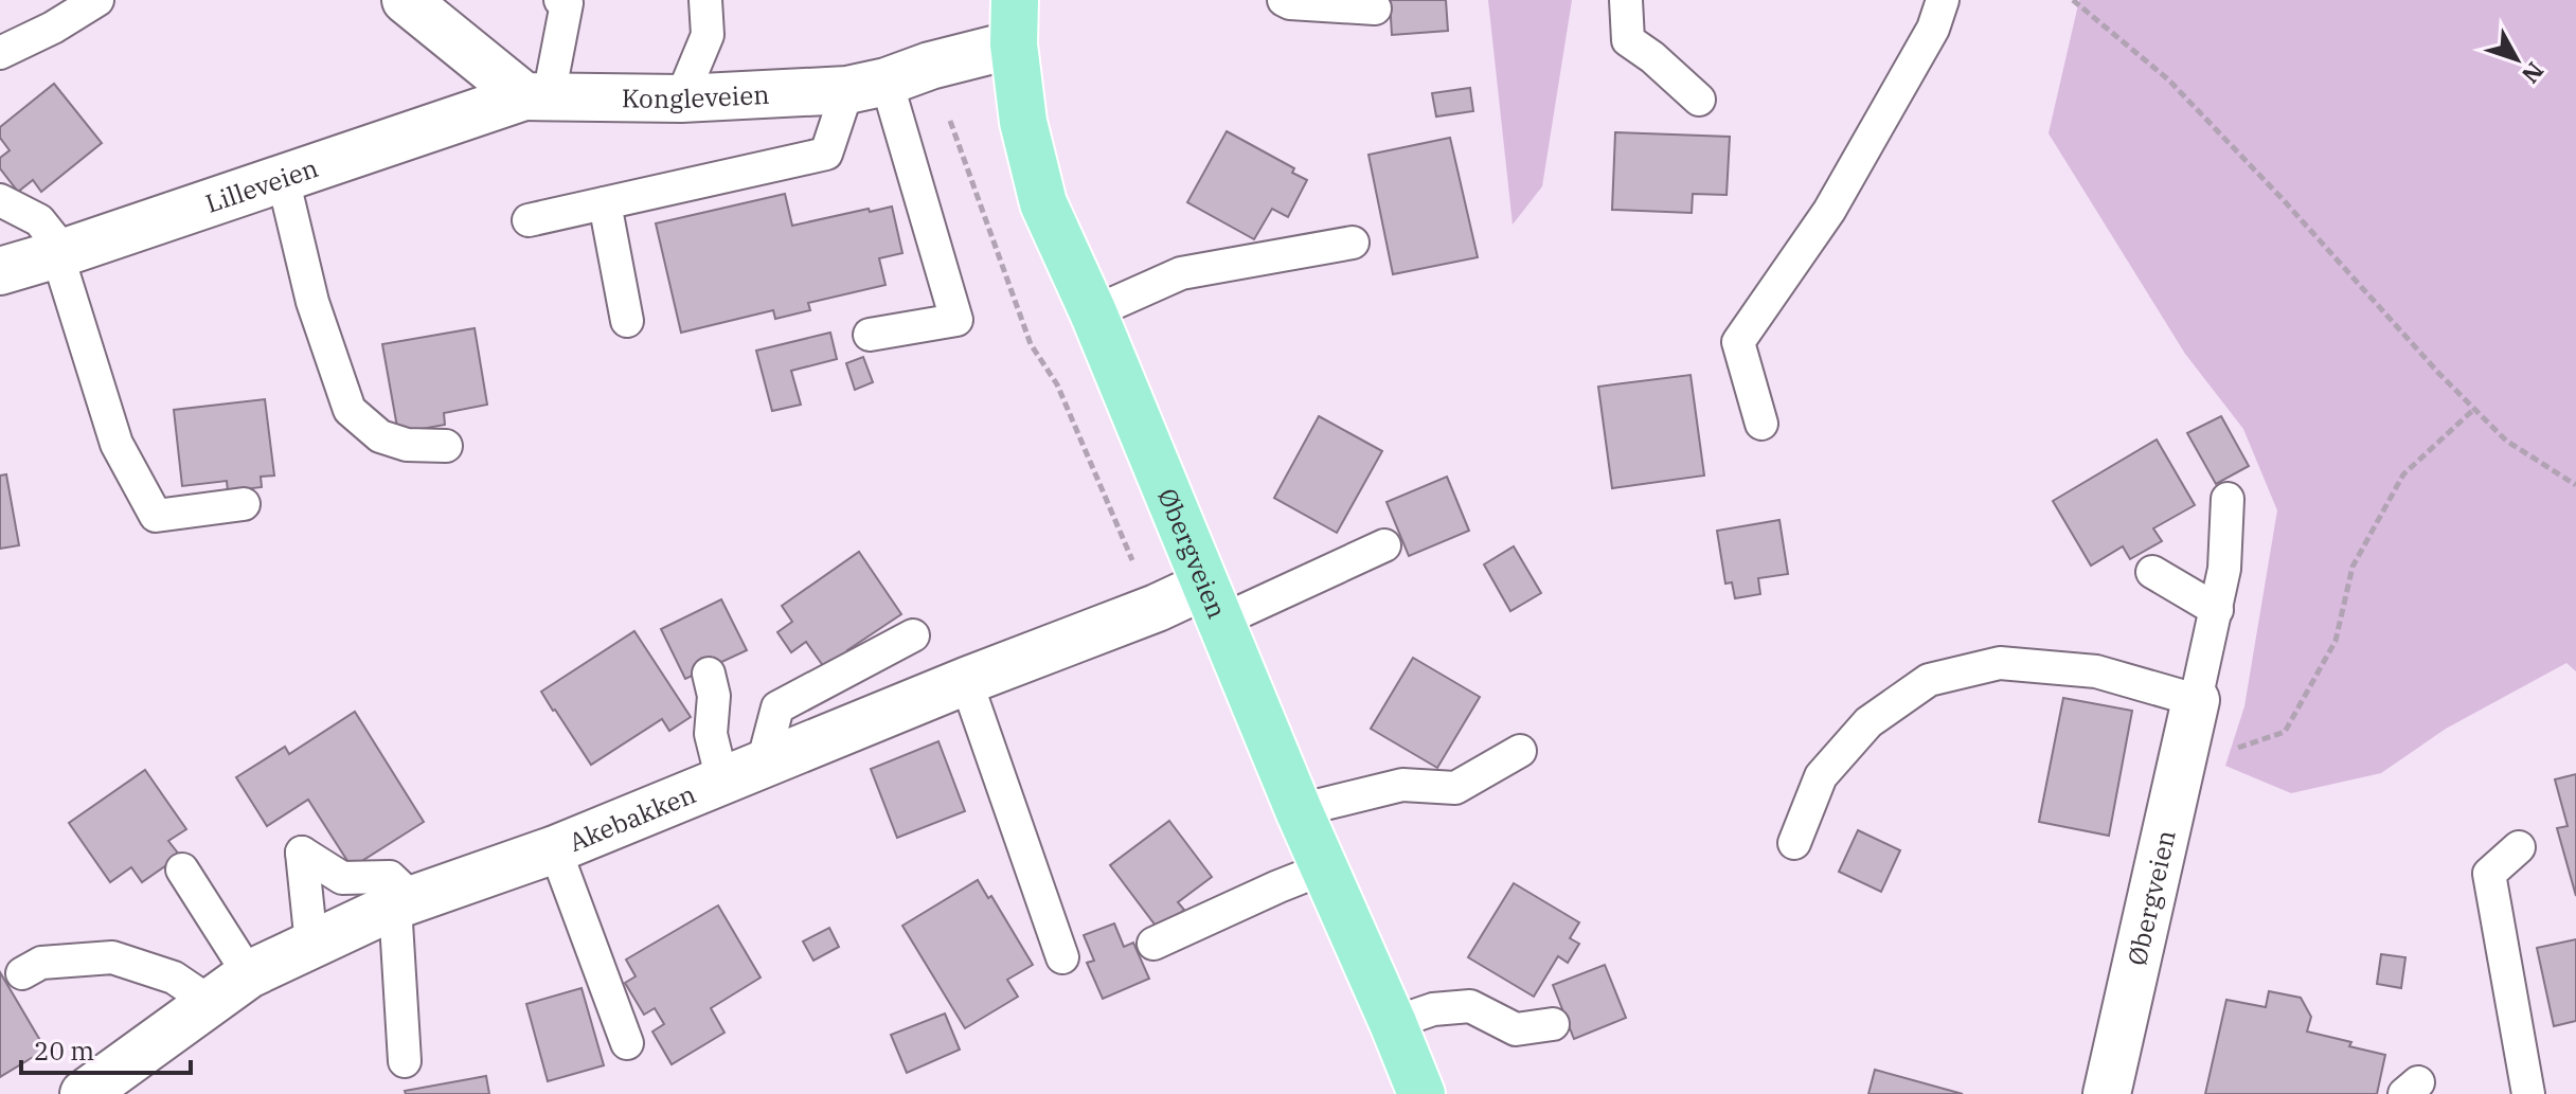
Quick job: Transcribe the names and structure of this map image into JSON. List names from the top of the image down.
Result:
{
  "streets": {
    "main road": ["Øbergveien"],
    "street": ["Kongleveien", "Lilleveien", "Akebakken"]
  },
  "crossings": [
    ["Kongleveien", "Lilleveien"],
    ["Kongleveien", "Øbergveien"],
    ["Øbergveien", "Akebakken"]
  ],
  "scale_bar": "20 m",
  "north": "bottom right"
}
